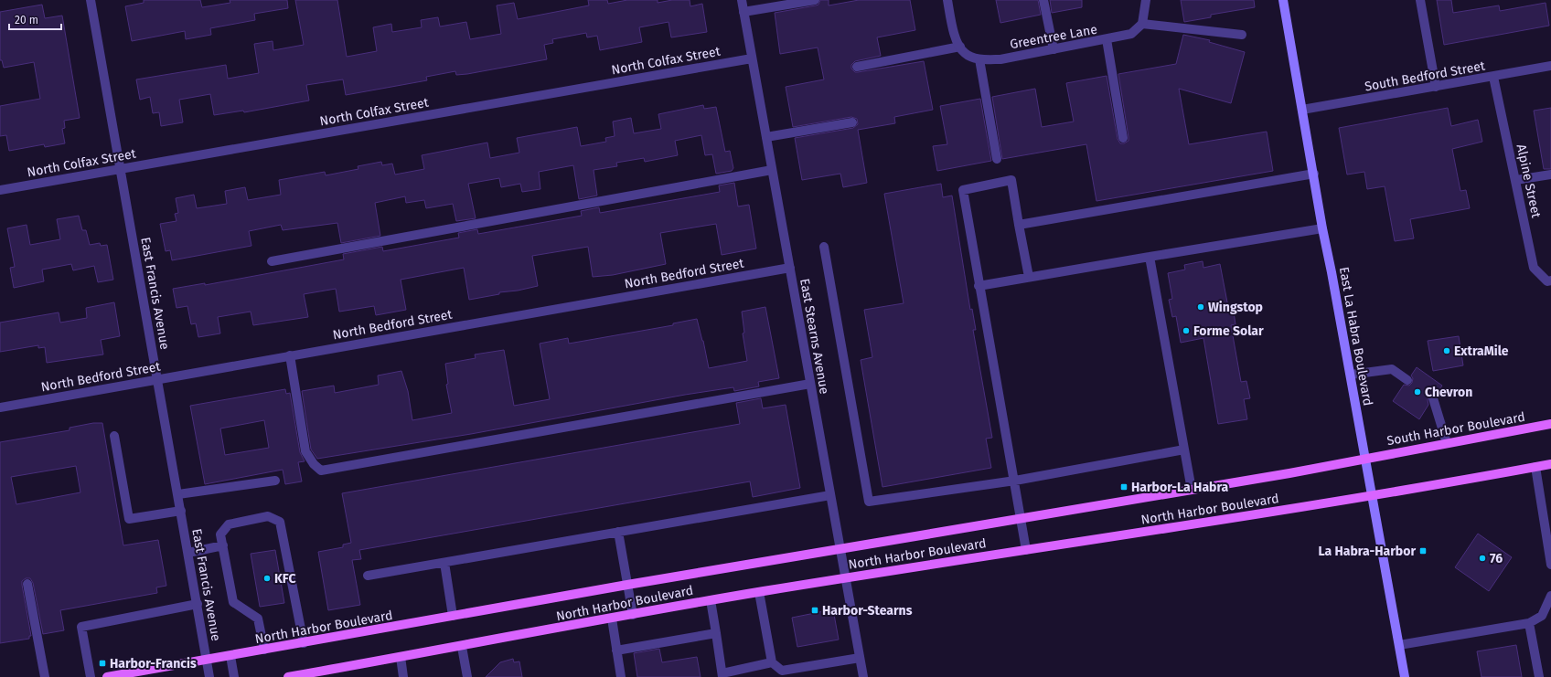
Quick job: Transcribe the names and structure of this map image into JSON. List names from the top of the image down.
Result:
{
  "streets": {
    "main road": ["East La Habra Boulevard", "South Harbor Boulevard", "North Harbor Boulevard"],
    "street": [
      "Greentree Lane",
      "North Colfax Street",
      "South Bedford Street",
      "Alpine Street",
      "North Bedford Street",
      "East Francis Avenue",
      "East Stearns Avenue"
    ]
  },
  "crossings": [
    ["North Colfax Street", "East Francis Avenue"],
    ["North Colfax Street", "East Stearns Avenue"],
    ["South Bedford Street", "Alpine Street"],
    ["South Bedford Street", "East La Habra Boulevard"],
    ["North Bedford Street", "East Francis Avenue"],
    ["North Bedford Street", "East Stearns Avenue"],
    ["East Francis Avenue", "North Harbor Boulevard"],
    ["East Stearns Avenue", "North Harbor Boulevard"],
    ["East La Habra Boulevard", "South Harbor Boulevard"],
    ["East La Habra Boulevard", "North Harbor Boulevard"],
    ["South Harbor Boulevard", "North Harbor Boulevard"]
  ],
  "places": {
    "other": [
      "Wingstop",
      "Forme Solar",
      "ExtraMile",
      "Chevron",
      "76",
      "KFC"
    ],
    "transit": [
      "Harbor-La Habra",
      "La Habra-Harbor",
      "Harbor-Stearns",
      "Harbor-Francis"
    ]
  },
  "scale_bar": "20 m"
}
